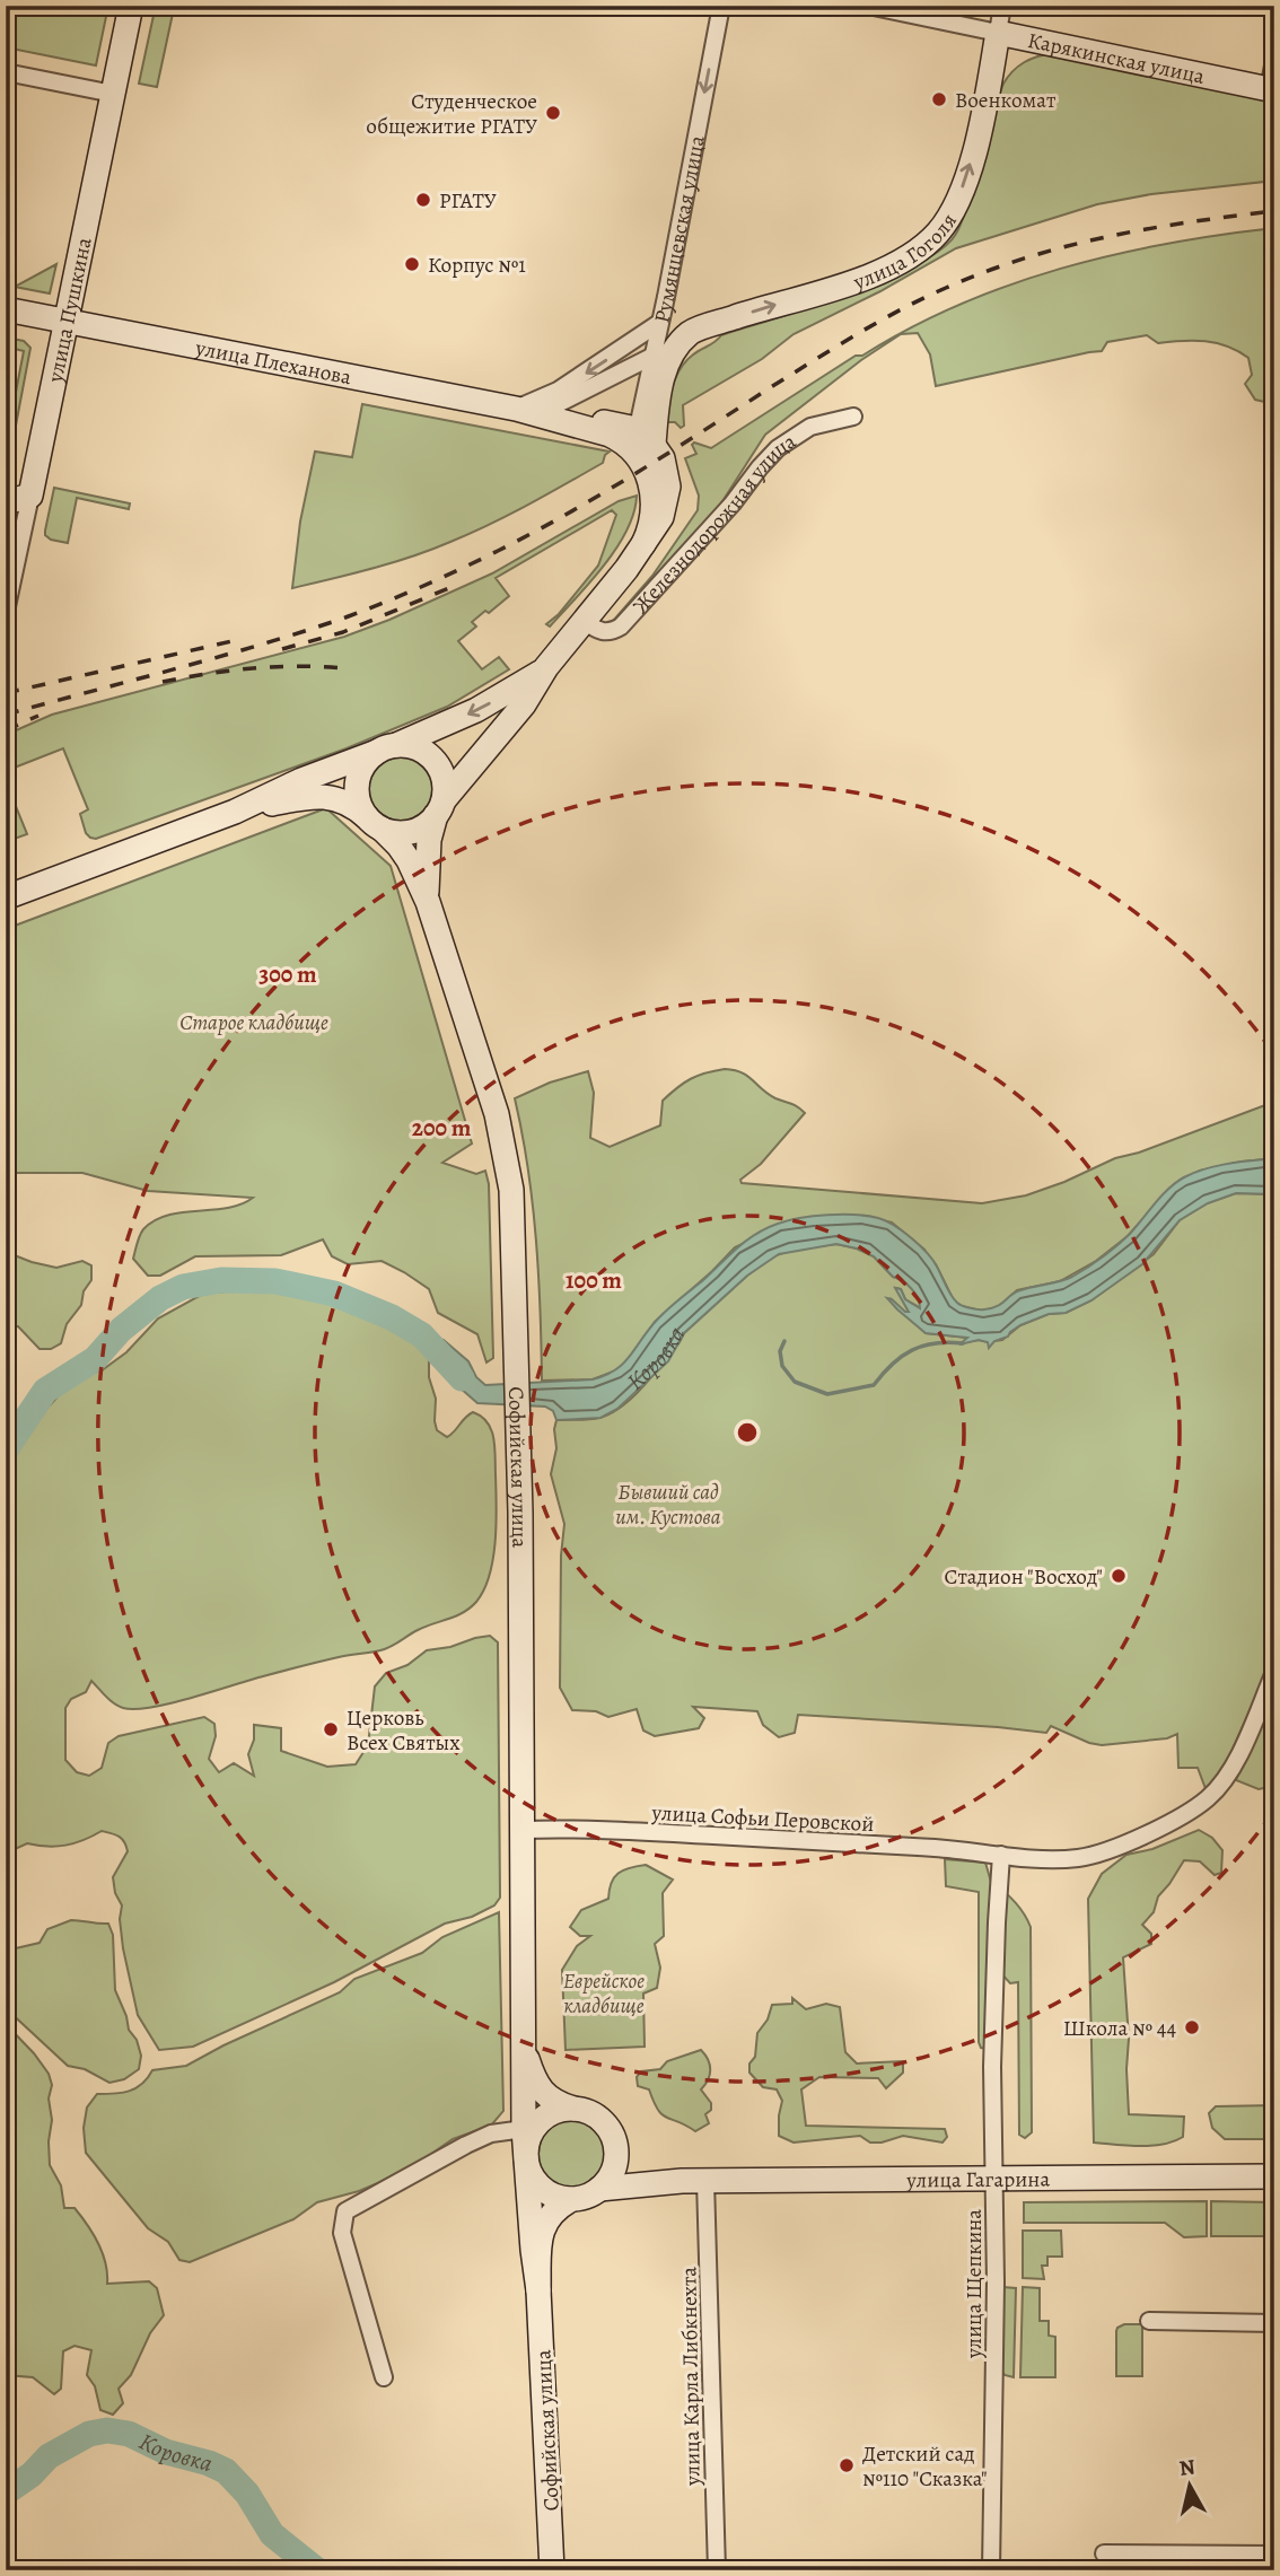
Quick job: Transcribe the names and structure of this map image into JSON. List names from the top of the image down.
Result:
{
  "streets": {
    "main road": [
      "Карякинская улица",
      "Румянцевская улица",
      "улица Гоголя",
      "улица Пушкина",
      "улица Плеханова",
      "Железнодорожная улица",
      "Софийская улица",
      "улица Гагарина"
    ],
    "street": ["улица Софьи Перовской", "улица Щепкина", "улица Карла Либкнехта"]
  },
  "crossings": [
    ["Карякинская улица", "улица Гоголя"],
    ["Румянцевская улица", "улица Гоголя"],
    ["Румянцевская улица", "улица Плеханова"],
    ["Румянцевская улица", "Железнодорожная улица"],
    ["улица Гоголя", "улица Плеханова"],
    ["улица Пушкина", "улица Плеханова"],
    ["улица Плеханова", "Железнодорожная улица"],
    ["Железнодорожная улица", "Софийская улица"],
    ["Софийская улица", "улица Софьи Перовской"],
    ["Софийская улица", "улица Гагарина"],
    ["улица Софьи Перовской", "улица Щепкина"],
    ["улица Гагарина", "улица Щепкина"],
    ["улица Гагарина", "улица Карла Либкнехта"]
  ],
  "one_way": ["Румянцевская улица", "улица Гоголя"],
  "water": ["Коровка"],
  "parks": ["Старое кладбище", "Бывший сад им. Кустова", "Еврейское кладбище"],
  "places": [
    "Военкомат",
    "Студенческое общежитие РГАТУ",
    "РГАТУ",
    "Корпус №1",
    "Стадион \"Восход\"",
    "Церковь Всех Святых",
    "Школа № 44",
    "Детский сад №110 \"Сказка\""
  ],
  "north": "top",
  "rings": ["300 m", "200 m", "100 m"]
}
